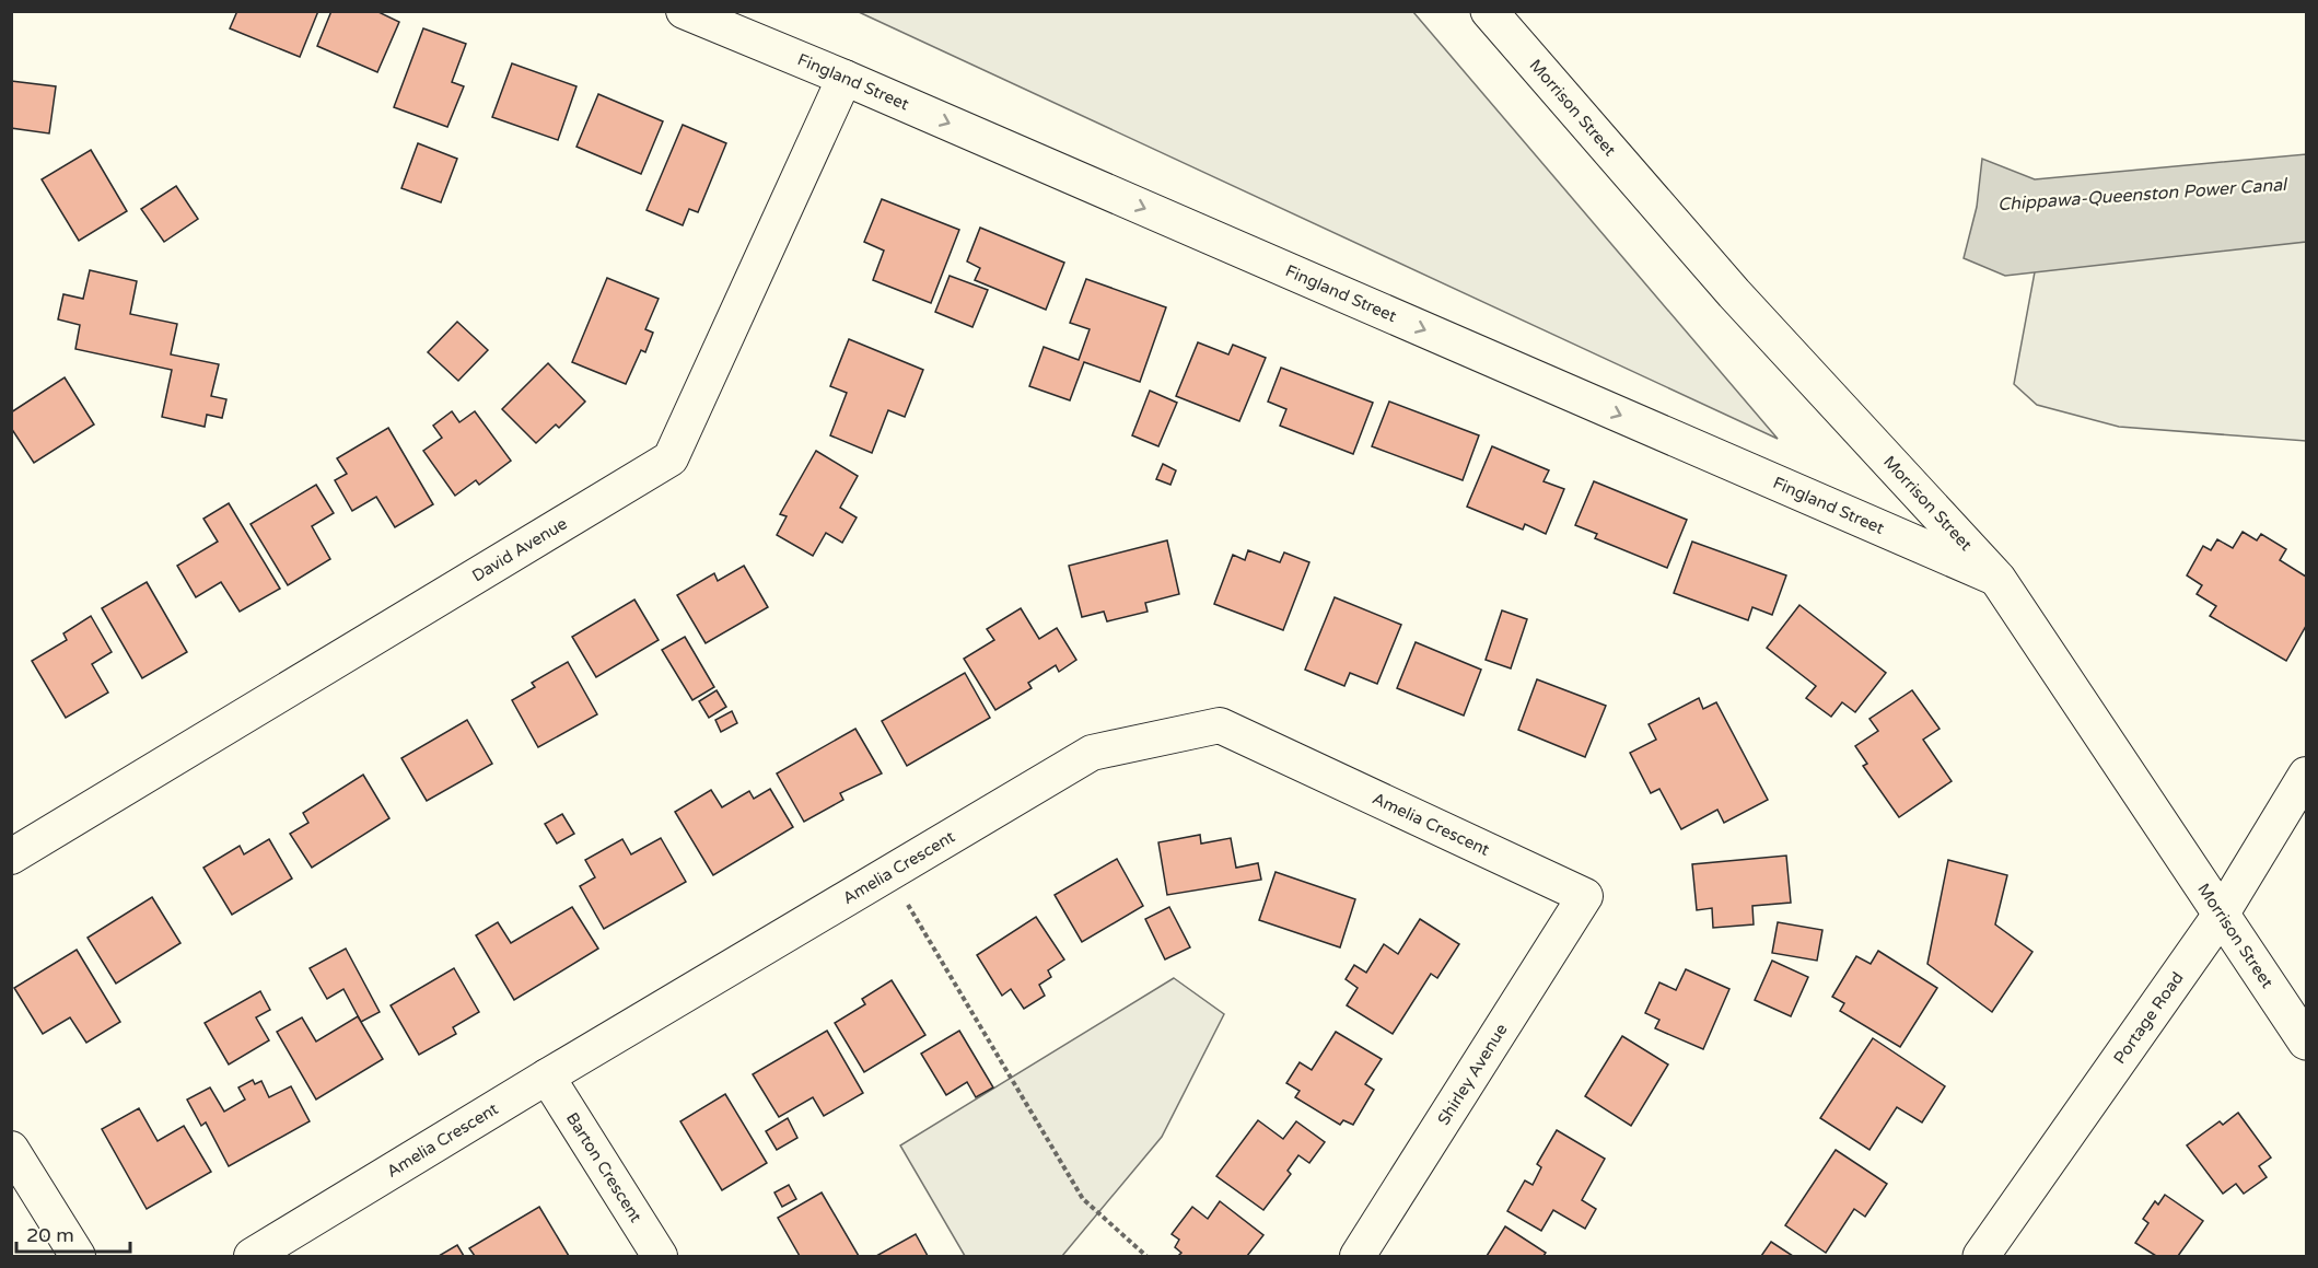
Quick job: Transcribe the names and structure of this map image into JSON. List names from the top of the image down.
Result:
{
  "streets": {
    "street": [
      "Fingland Street",
      "Morrison Street",
      "David Avenue",
      "Amelia Crescent",
      "Portage Road",
      "Shirley Avenue",
      "Barton Crescent"
    ]
  },
  "crossings": [
    ["Fingland Street", "Morrison Street"],
    ["Fingland Street", "David Avenue"],
    ["Morrison Street", "Portage Road"],
    ["Amelia Crescent", "Shirley Avenue"],
    ["Amelia Crescent", "Barton Crescent"]
  ],
  "one_way": ["Fingland Street"],
  "water": ["Chippawa-Queenston Power Canal"],
  "scale_bar": "20 m"
}
